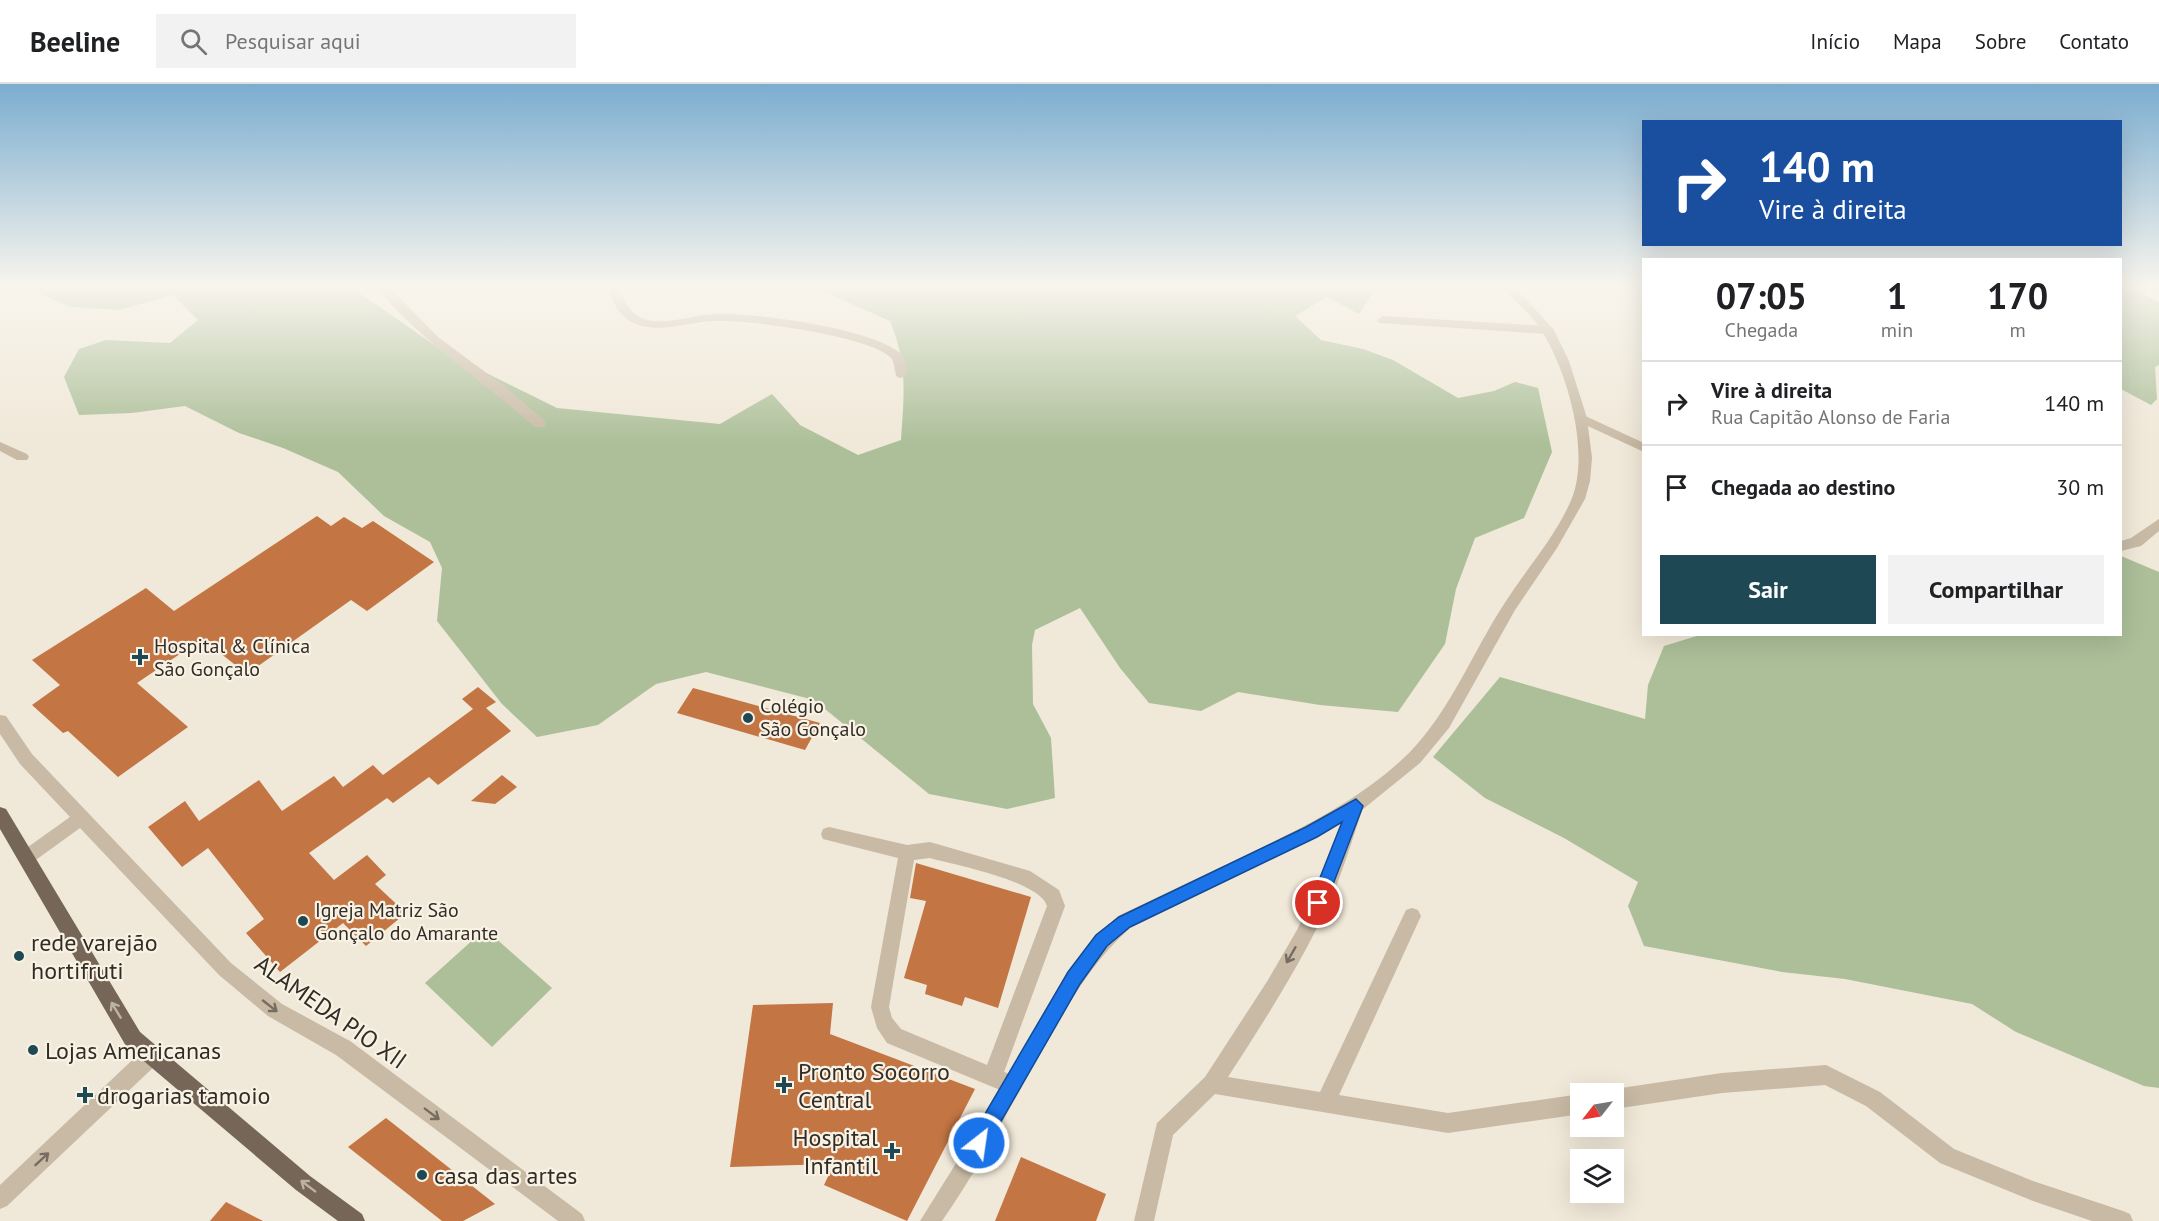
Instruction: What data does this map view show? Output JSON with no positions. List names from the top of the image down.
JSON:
{
  "streets": {
    "street": ["ALAMEDA PIO XII"]
  },
  "one_way": ["ALAMEDA PIO XII"],
  "places": {
    "health": [
      "Hospital & Clínica São Gonçalo",
      "Pronto Socorro Central",
      "drogarias tamoio",
      "Hospital Infantil"
    ],
    "other": [
      "Colégio São Gonçalo",
      "Igreja Matriz São Gonçalo do Amarante",
      "rede varejão hortifruti",
      "Lojas Americanas",
      "casa das artes"
    ]
  },
  "north": "bottom left",
  "page": {
    "header": "Beeline",
    "search": "Pesquisar aqui",
    "nav": [
      "Início",
      "Mapa",
      "Sobre",
      "Contato"
    ],
    "turn": ["140 m", "Vire à direita"],
    "eta": [
      "07:05",
      "Chegada",
      "1",
      "min",
      "170",
      "m"
    ],
    "list": [
      {
        "name": "Vire à direita",
        "note": "Rua Capitão Alonso de Faria",
        "value": "140 m"
      },
      {
        "name": "Chegada ao destino",
        "value": "30 m"
      }
    ],
    "buttons": ["Sair", "Compartilhar"]
  }
}
